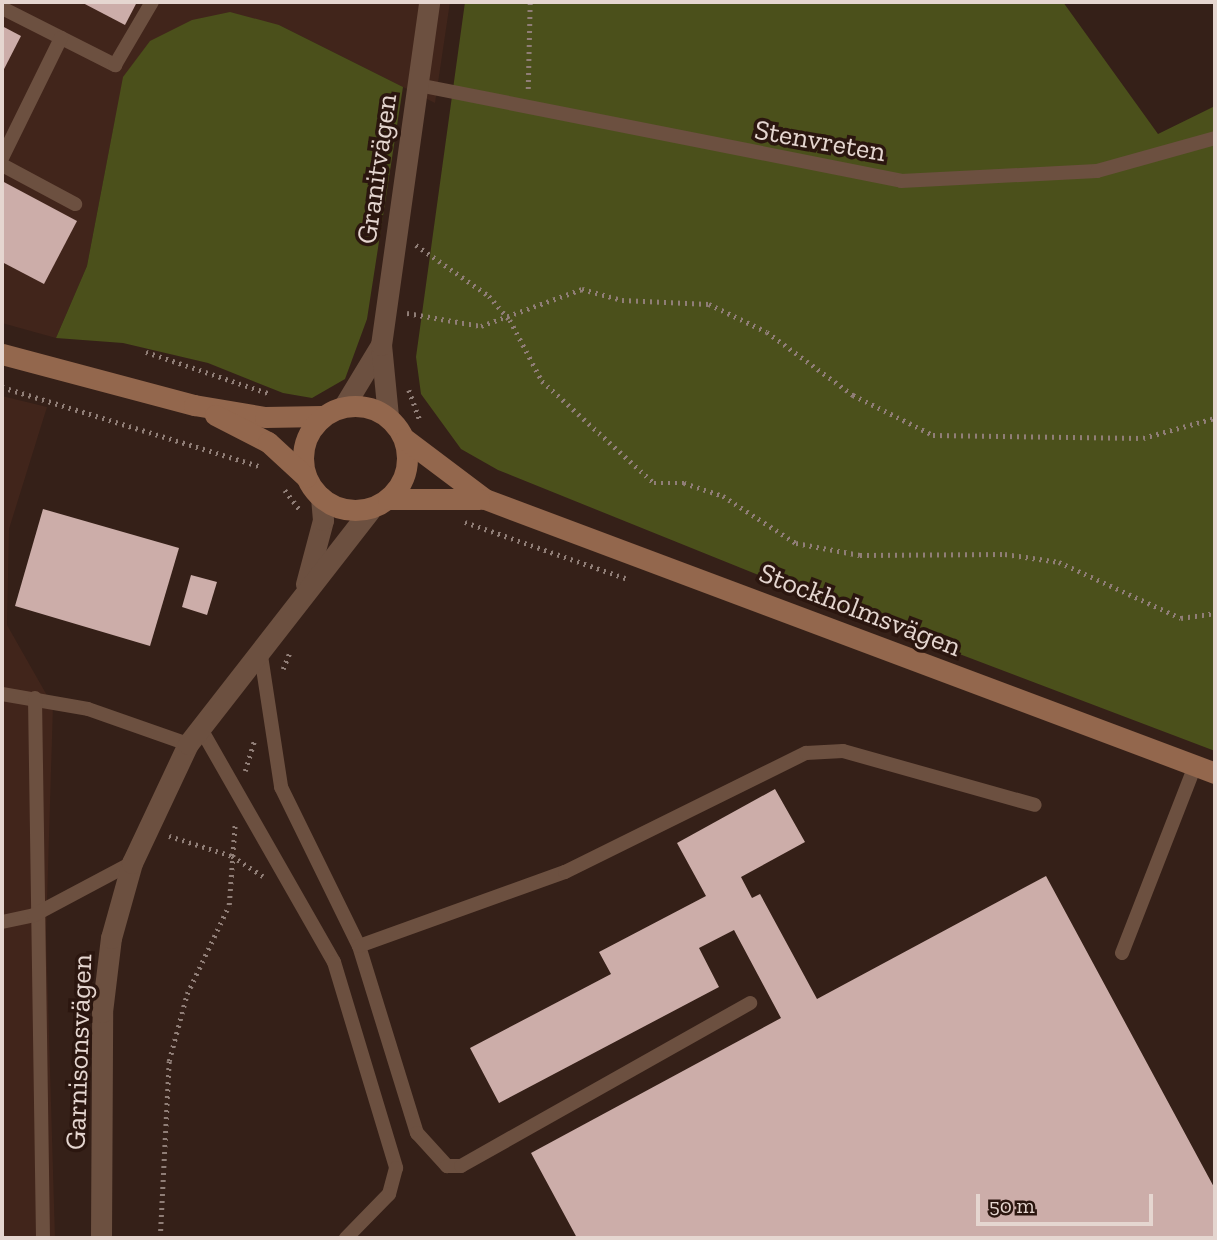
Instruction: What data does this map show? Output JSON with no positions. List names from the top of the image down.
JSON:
{
  "streets": {
    "main road": ["Stockholmsvägen"],
    "street": ["Granitvägen", "Garnisonsvägen"],
    "lane": ["Stenvreten"]
  },
  "crossings": [
    ["Stenvreten", "Granitvägen"],
    ["Granitvägen", "Stockholmsvägen"],
    ["Granitvägen", "Garnisonsvägen"],
    ["Stockholmsvägen", "Garnisonsvägen"]
  ],
  "scale_bar": "50 m"
}
